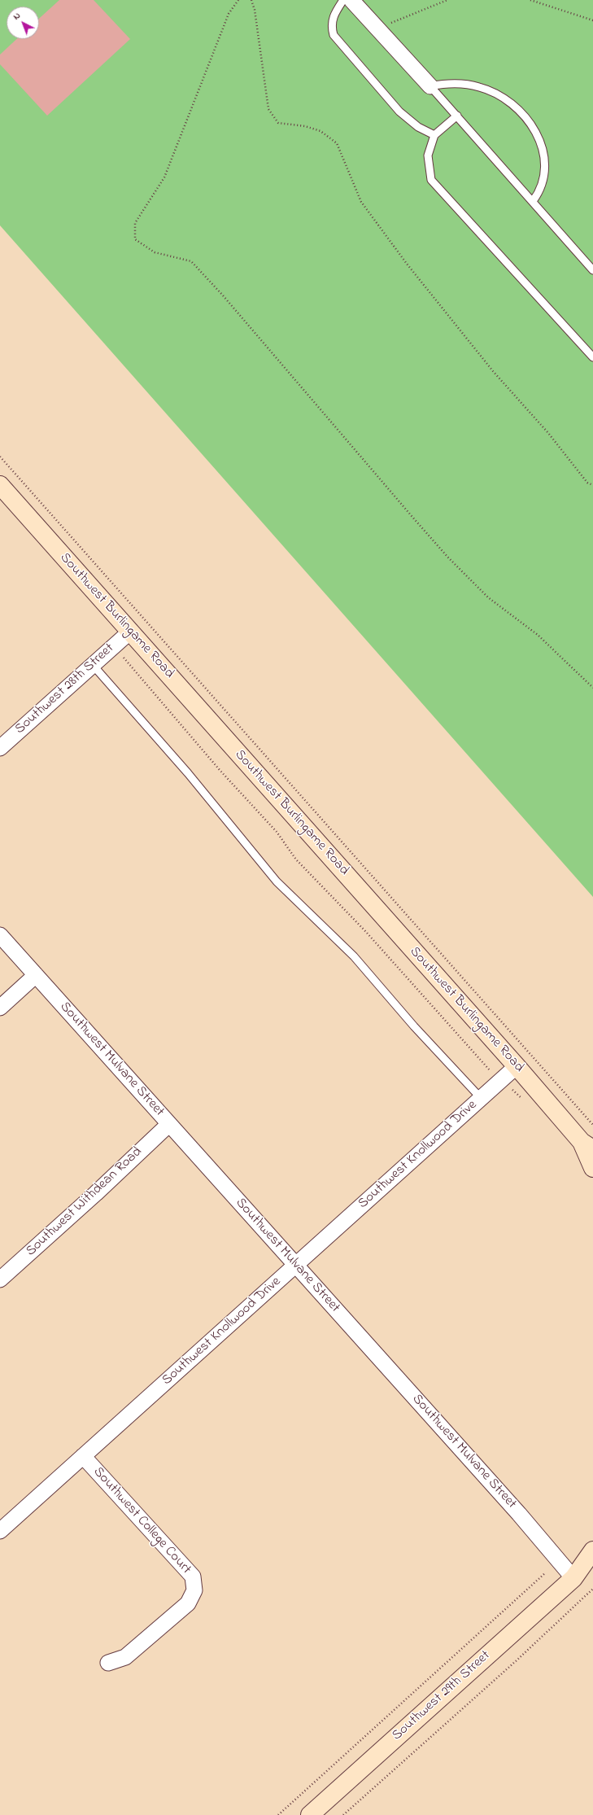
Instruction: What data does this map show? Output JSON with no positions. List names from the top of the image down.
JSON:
{
  "streets": {
    "main road": ["Southwest Burlingame Road", "Southwest 29th Street"],
    "street": [
      "Southwest 28th Street",
      "Southwest Mulvane Street",
      "Southwest Knollwood Drive",
      "Southwest Withdean Road",
      "Southwest College Court"
    ]
  },
  "crossings": [
    ["Southwest Burlingame Road", "Southwest 28th Street"],
    ["Southwest Burlingame Road", "Southwest Knollwood Drive"],
    ["Southwest Mulvane Street", "Southwest Knollwood Drive"],
    ["Southwest Mulvane Street", "Southwest Withdean Road"],
    ["Southwest Mulvane Street", "Southwest 29th Street"],
    ["Southwest Knollwood Drive", "Southwest College Court"]
  ],
  "north": "top left"
}
